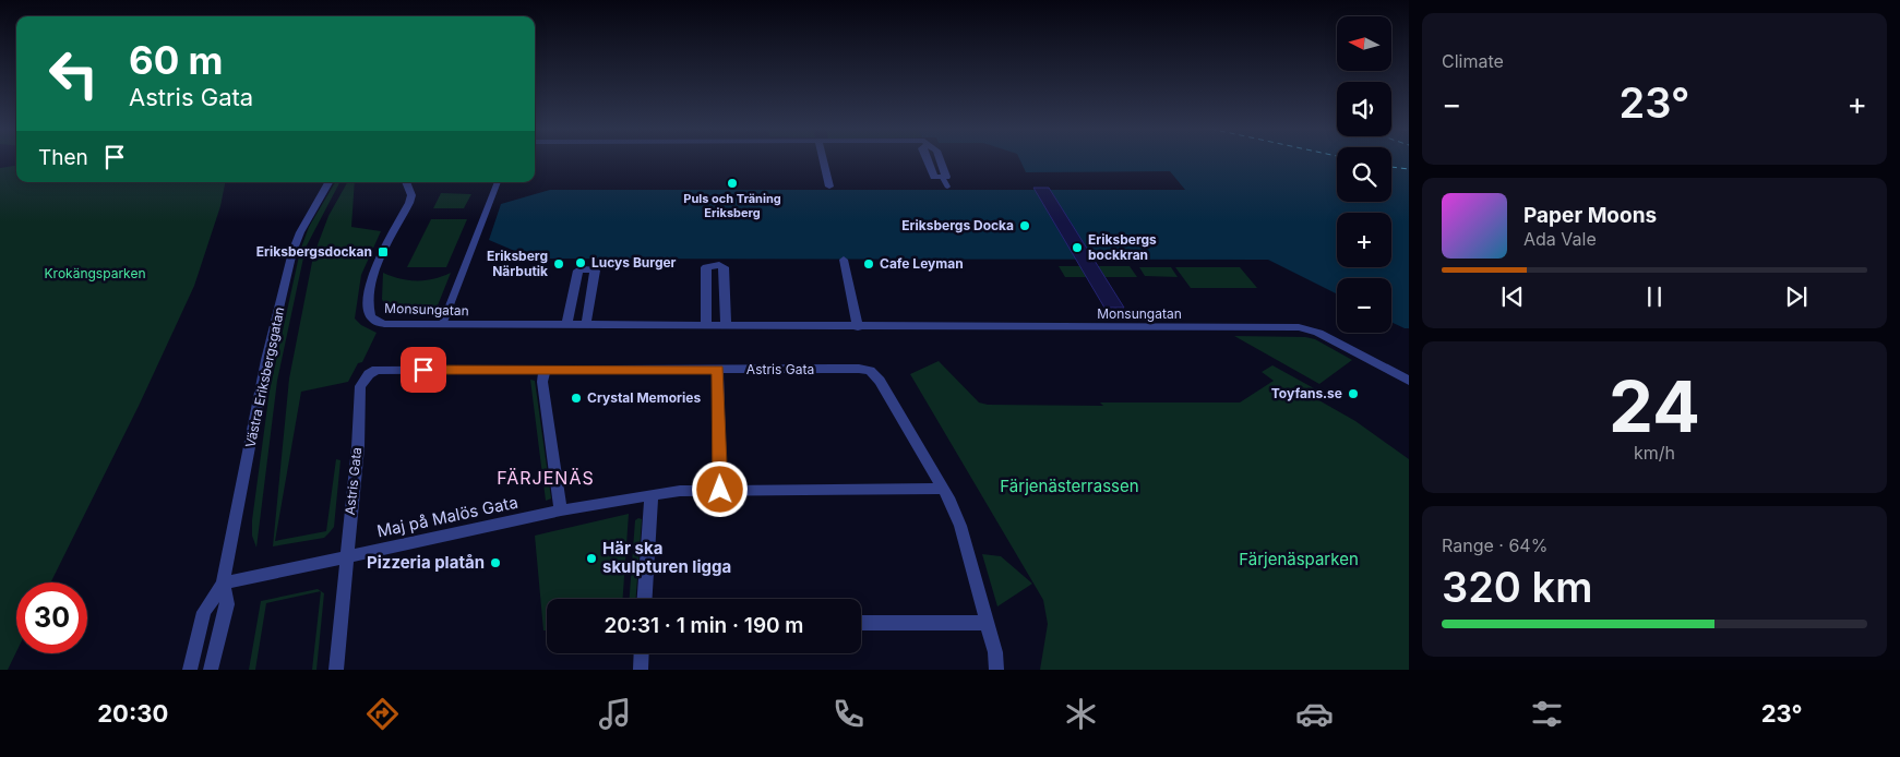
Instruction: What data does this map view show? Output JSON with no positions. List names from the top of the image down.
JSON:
{
  "streets": {
    "street": [
      "Monsungatan",
      "Astris Gata",
      "Västra Eriksbergsgatan",
      "Maj på Malös Gata"
    ]
  },
  "crossings": [
    ["Astris Gata", "Maj på Malös Gata"],
    ["Västra Eriksbergsgatan", "Maj på Malös Gata"]
  ],
  "districts": ["FÄRJENÄS"],
  "parks": ["Krokängsparken", "Färjenästerrassen", "Färjenäsparken"],
  "places": {
    "other": [
      "Puls och Träning Eriksberg",
      "Eriksbergs Docka",
      "Eriksbergs bockkran",
      "Lucys Burger",
      "Eriksberg Närbutik",
      "Cafe Leyman",
      "Toyfans.se",
      "Crystal Memories",
      "Här ska skulpturen ligga",
      "Pizzeria platån"
    ],
    "transit": ["Eriksbergsdockan"]
  },
  "north": "left",
  "page": {
    "tile": [
      "Climate",
      ["24", "km/h"],
      ["Range · 64%", "320 km"]
    ],
    "map_buttons": ["+", "−"],
    "turn": ["60 m", "Astris Gata"],
    "heat": ["−", "23°", "+"],
    "then": "Then",
    "song": ["Paper Moons", "Ada Vale"],
    "limit": "30",
    "trip": "20:31 · 1 min · 190 m",
    "tabs": ["20:30", "23°"]
  }
}
